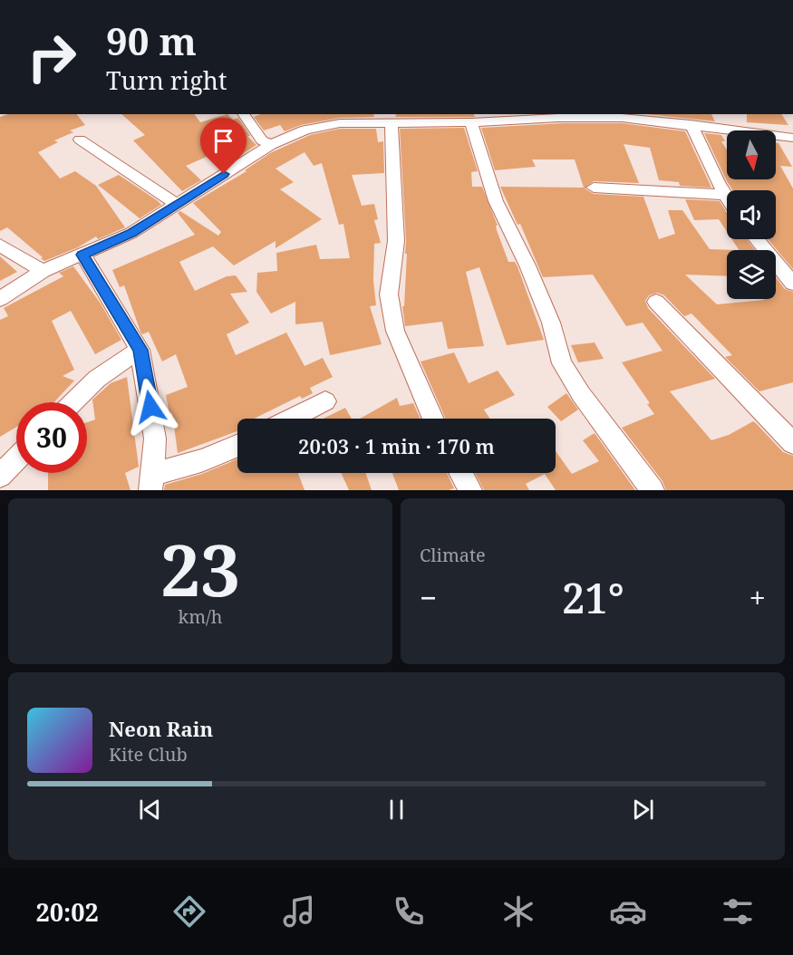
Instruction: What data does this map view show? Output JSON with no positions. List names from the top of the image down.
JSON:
{
  "north": "bottom",
  "page": {
    "turn": ["90 m", "Turn right"],
    "limit": "30",
    "trip": "20:03 · 1 min · 170 m",
    "tile": [
      ["23", "km/h"],
      "Climate"
    ],
    "heat": ["−", "21°", "+"],
    "song": ["Neon Rain", "Kite Club"],
    "tabs": "20:02"
  }
}
